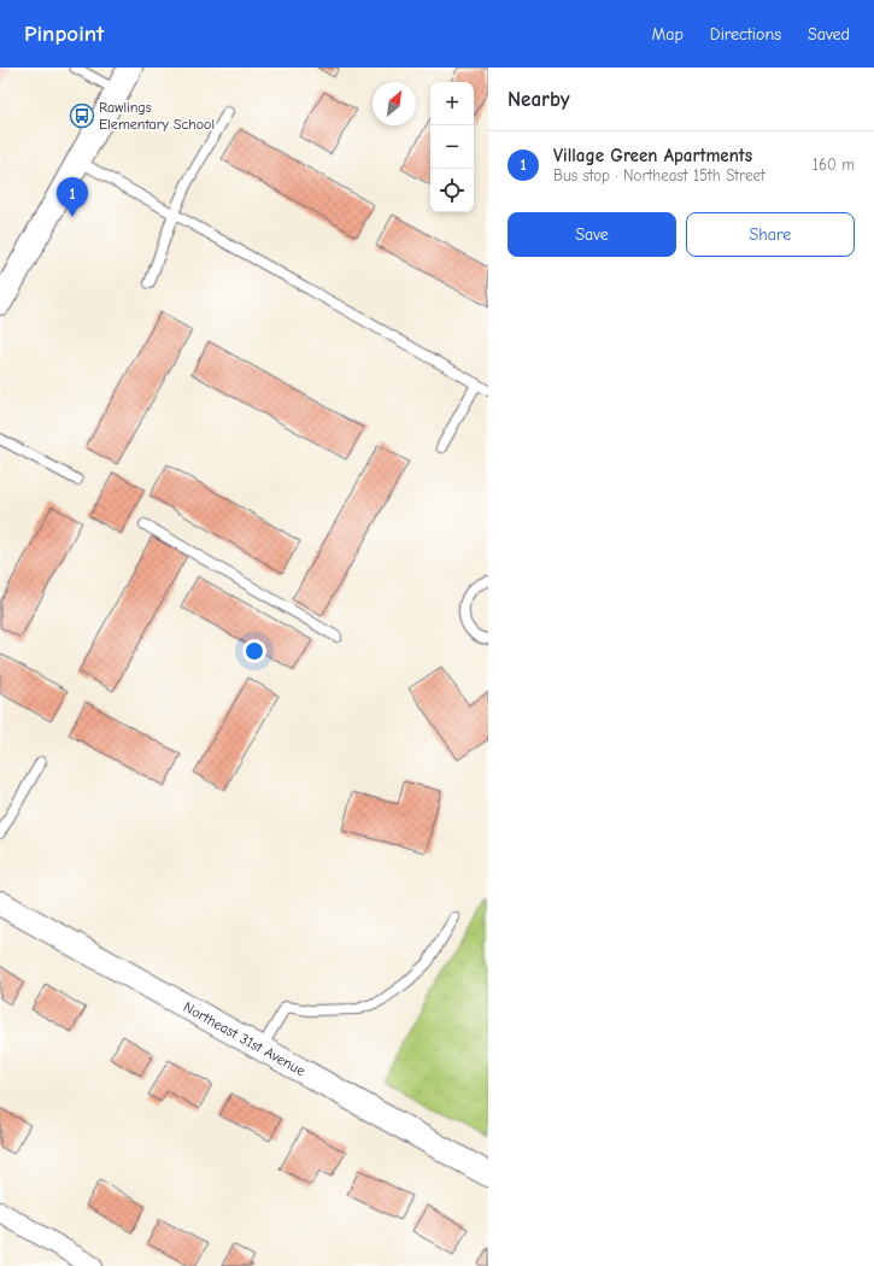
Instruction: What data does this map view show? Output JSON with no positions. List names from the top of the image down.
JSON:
{
  "streets": {
    "street": ["Northeast 31st Avenue"]
  },
  "places": {
    "bus stop": ["Rawlings Elementary School"]
  },
  "north": "top right",
  "page": {
    "header": "Pinpoint",
    "nav": ["Map", "Directions", "Saved"],
    "heading": "Nearby",
    "map_buttons": ["+", "−"],
    "list": [
      {
        "mark": "1",
        "name": "Village Green Apartments",
        "note": "Bus stop · Northeast 15th Street",
        "value": "160 m"
      }
    ],
    "pins": "1",
    "buttons": ["Save", "Share"]
  }
}
